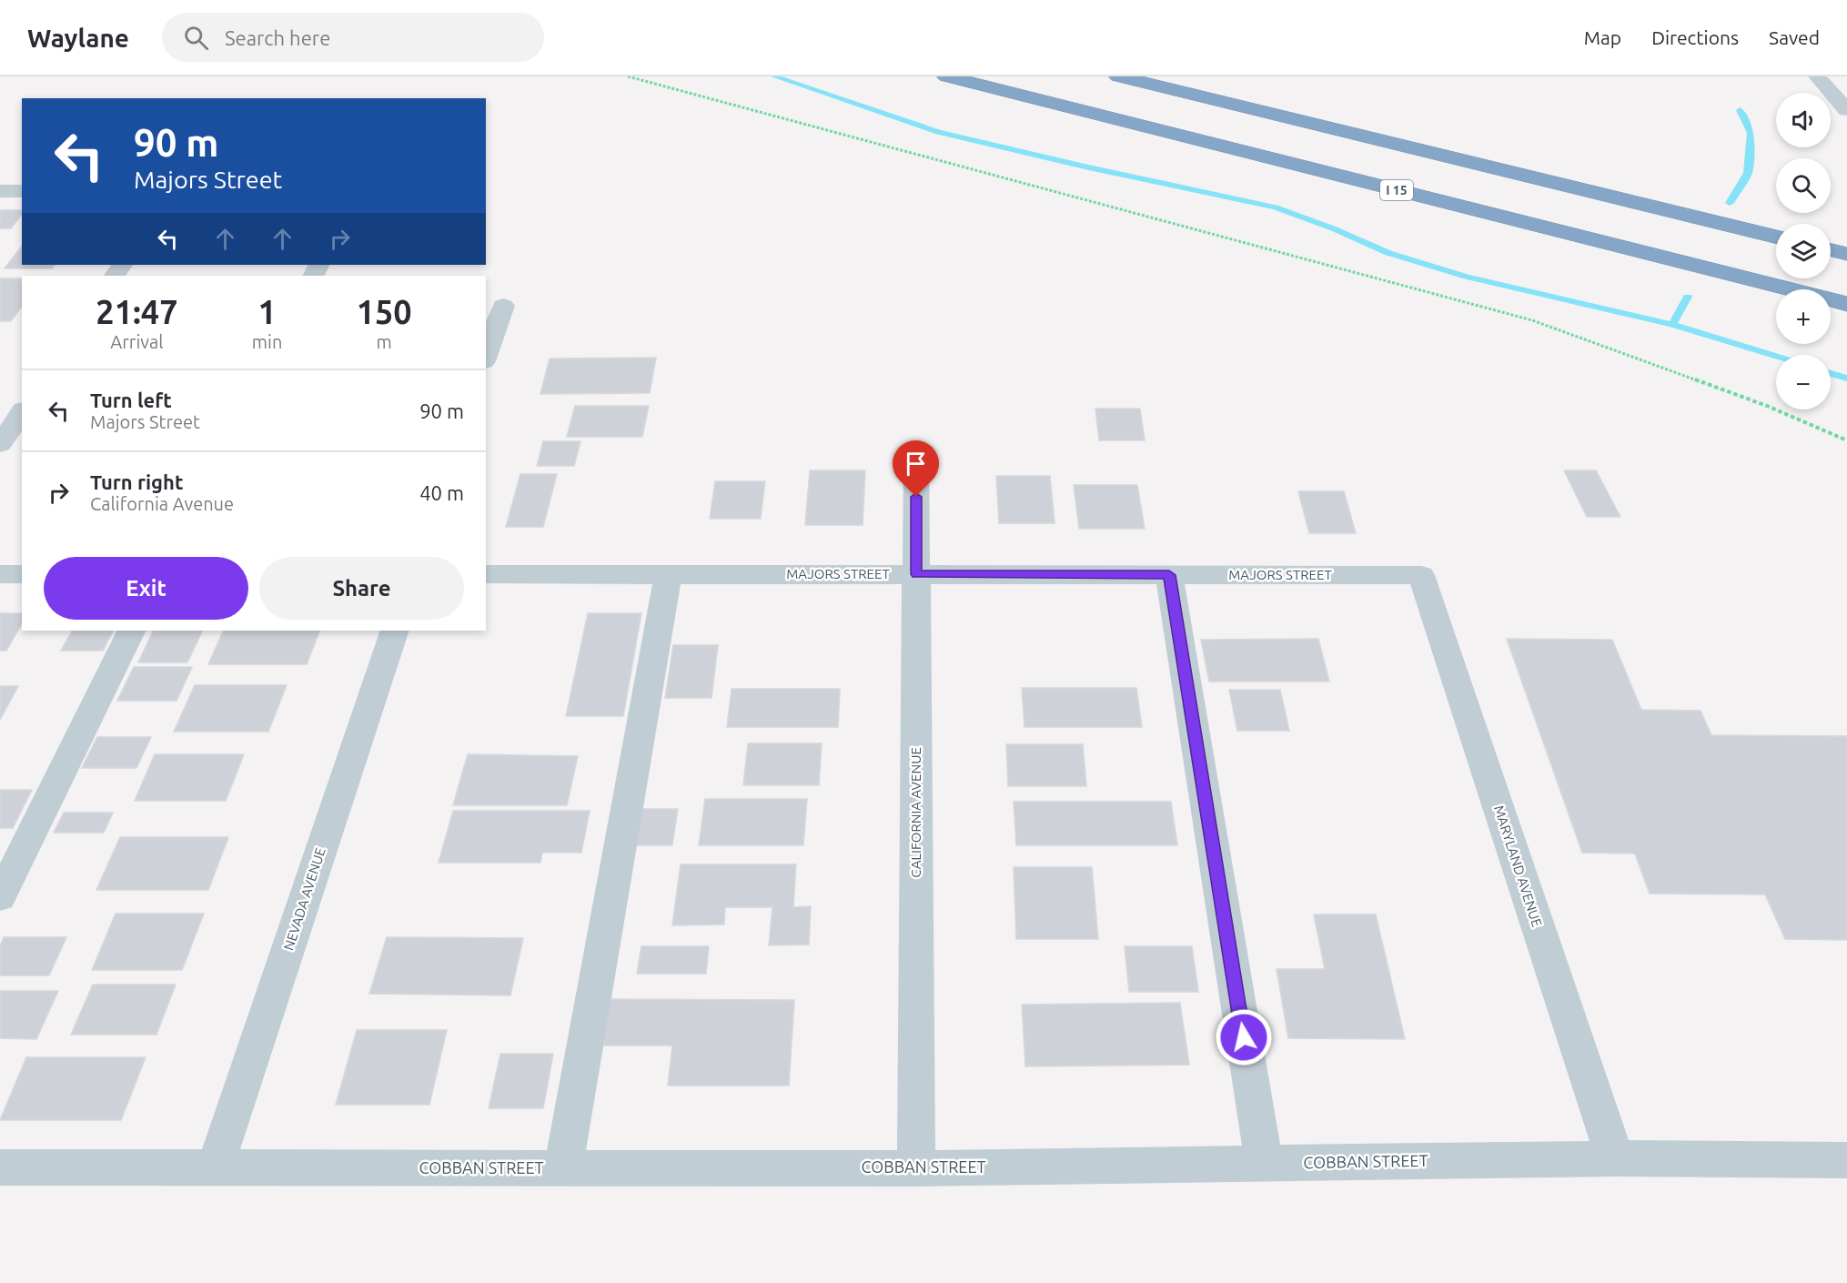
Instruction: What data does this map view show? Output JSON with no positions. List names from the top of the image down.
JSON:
{
  "streets": {
    "highway": ["I 15"],
    "street": [
      "MAJORS STREET",
      "CALIFORNIA AVENUE",
      "MARYLAND AVENUE",
      "NEVADA AVENUE",
      "COBBAN STREET"
    ]
  },
  "crossings": [
    ["MAJORS STREET", "CALIFORNIA AVENUE"],
    ["MAJORS STREET", "MARYLAND AVENUE"],
    ["CALIFORNIA AVENUE", "COBBAN STREET"],
    ["MARYLAND AVENUE", "COBBAN STREET"],
    ["NEVADA AVENUE", "COBBAN STREET"]
  ],
  "page": {
    "header": "Waylane",
    "search": "Search here",
    "nav": ["Map", "Directions", "Saved"],
    "map_buttons": ["+", "−"],
    "turn": ["90 m", "Majors Street"],
    "eta": [
      "21:47",
      "Arrival",
      "1",
      "min",
      "150",
      "m"
    ],
    "list": [
      {
        "name": "Turn left",
        "note": "Majors Street",
        "value": "90 m"
      },
      {
        "name": "Turn right",
        "note": "California Avenue",
        "value": "40 m"
      }
    ],
    "buttons": ["Exit", "Share"]
  }
}
